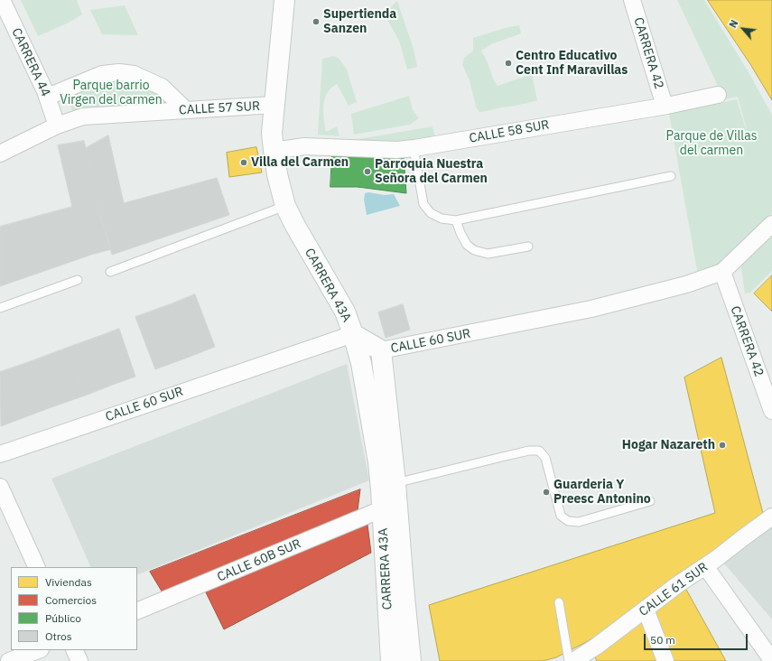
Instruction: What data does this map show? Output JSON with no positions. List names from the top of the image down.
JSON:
{
  "streets": {
    "main road": ["CARRERA 43A", "CALLE 60 SUR"],
    "street": [
      "CARRERA 42",
      "CARRERA 44",
      "CALLE 57 SUR",
      "CALLE 58 SUR",
      "CALLE 60B SUR",
      "CALLE 61 SUR"
    ]
  },
  "crossings": [
    ["CARRERA 42", "CALLE 58 SUR"],
    ["CARRERA 42", "CALLE 60 SUR"],
    ["CARRERA 44", "CALLE 57 SUR"],
    ["CALLE 57 SUR", "CARRERA 43A"],
    ["CALLE 58 SUR", "CARRERA 43A"],
    ["CARRERA 43A", "CALLE 60 SUR"],
    ["CARRERA 43A", "CALLE 60B SUR"]
  ],
  "parks": ["Parque barrio Virgen del carmen", "Parque de Villas del carmen"],
  "places": [
    "Supertienda Sanzen",
    "Centro Educativo Cent Inf Maravillas",
    "Villa del Carmen",
    "Parroquia Nuestra Señora del Carmen",
    "Hogar Nazareth",
    "Guarderia Y Preesc Antonino"
  ],
  "legend": [
    "Viviendas",
    "Comercios",
    "Público",
    "Otros"
  ],
  "scale_bar": "50 m",
  "north": "top left"
}
